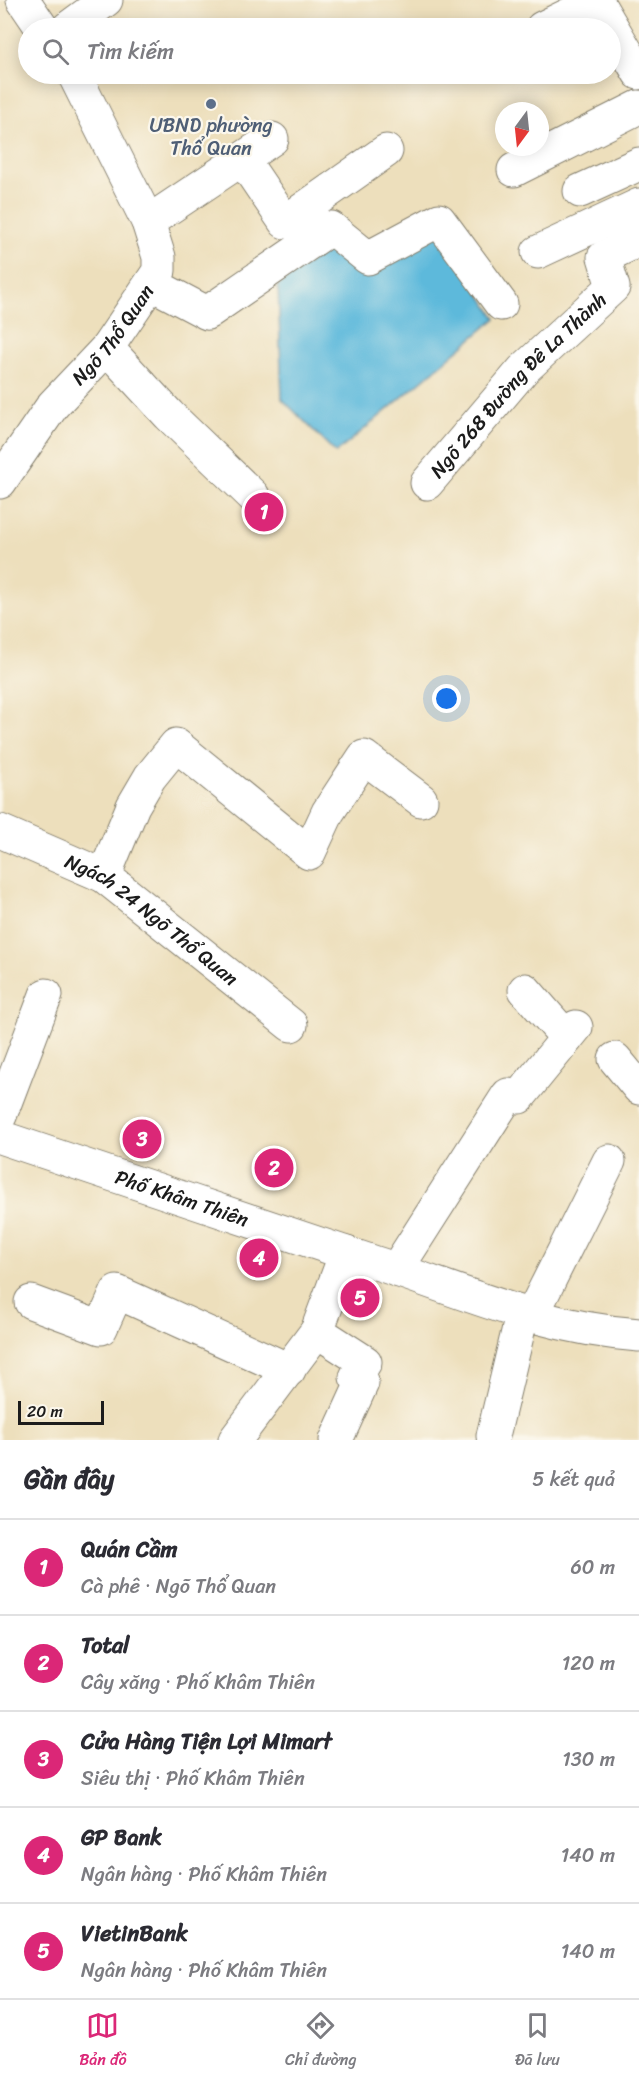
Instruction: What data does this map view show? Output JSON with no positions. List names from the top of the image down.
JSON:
{
  "streets": {
    "main road": [
      "Ngõ Thổ Quan",
      "Ngõ 268 Đường Đê La Thành",
      "Ngách 24 Ngõ Thổ Quan",
      "Phố Khâm Thiên"
    ]
  },
  "places": ["UBND phường Thổ Quan"],
  "scale_bar": "20 m",
  "north": "bottom",
  "page": {
    "search": "Tìm kiếm",
    "pins": [
      "1",
      "3",
      "2",
      "4",
      "5"
    ],
    "scale": "20 m",
    "heading": ["Gần đây", "5 kết quả"],
    "list": [
      {
        "mark": "1",
        "name": "Quán Cầm",
        "note": "Cà phê · Ngõ Thổ Quan",
        "value": "60 m"
      },
      {
        "mark": "2",
        "name": "Total",
        "note": "Cây xăng · Phố Khâm Thiên",
        "value": "120 m"
      },
      {
        "mark": "3",
        "name": "Cửa Hàng Tiện Lợi Mimart",
        "note": "Siêu thị · Phố Khâm Thiên",
        "value": "130 m"
      },
      {
        "mark": "4",
        "name": "GP Bank",
        "note": "Ngân hàng · Phố Khâm Thiên",
        "value": "140 m"
      },
      {
        "mark": "5",
        "name": "VietinBank",
        "note": "Ngân hàng · Phố Khâm Thiên",
        "value": "140 m"
      }
    ],
    "nav": ["Bản đồ", "Chỉ đường", "Đã lưu"]
  }
}
